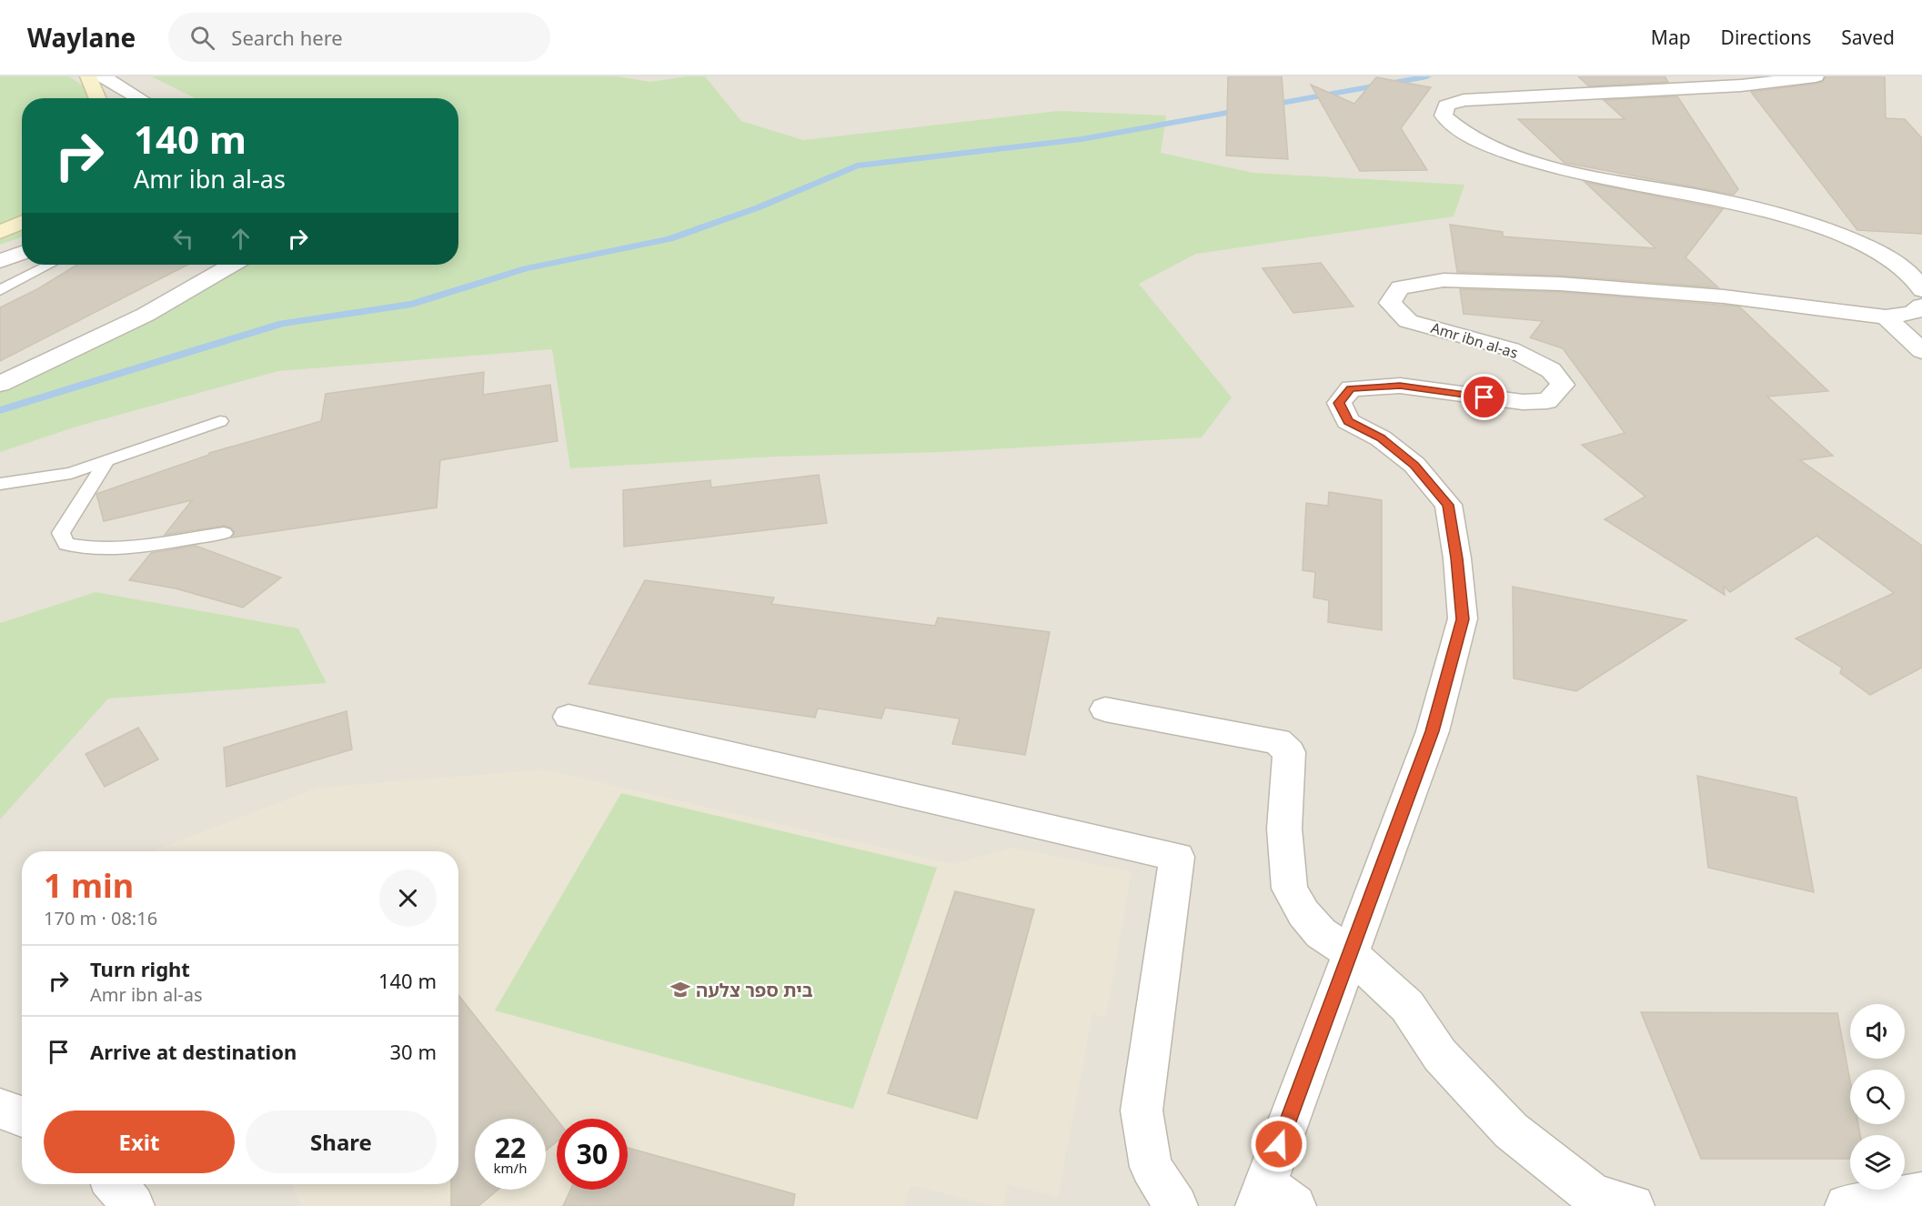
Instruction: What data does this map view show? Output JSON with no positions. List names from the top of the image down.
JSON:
{
  "streets": {
    "street": ["Amr ibn al-as"]
  },
  "places": {
    "school or university": ["בית ספר צלעה"]
  },
  "page": {
    "header": "Waylane",
    "search": "Search here",
    "nav": ["Map", "Directions", "Saved"],
    "turn": ["140 m", "Amr ibn al-as"],
    "heading": ["1 min", "170 m · 08:16"],
    "list": [
      {
        "name": "Turn right",
        "note": "Amr ibn al-as",
        "value": "140 m"
      },
      {
        "name": "Arrive at destination",
        "value": "30 m"
      }
    ],
    "buttons": ["Exit", "Share"],
    "speed": "22 km/h",
    "limit": "30"
  }
}
